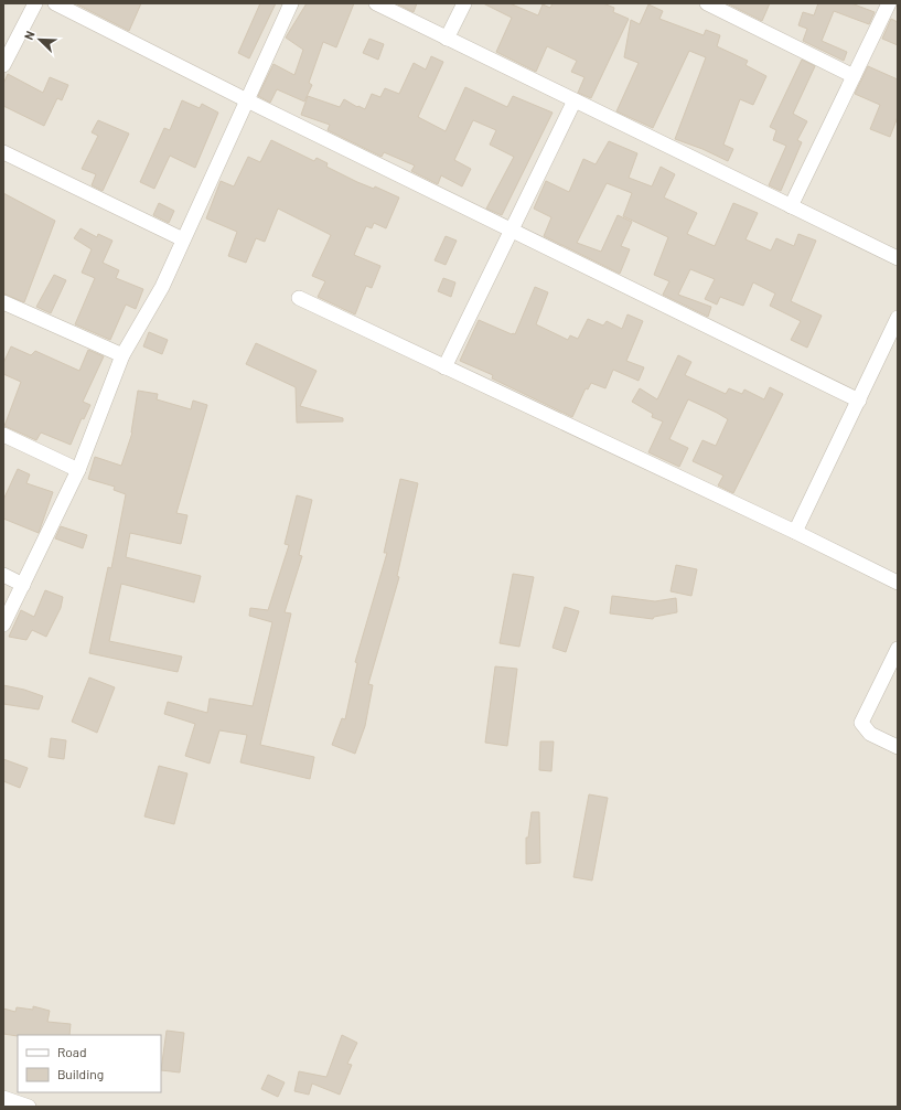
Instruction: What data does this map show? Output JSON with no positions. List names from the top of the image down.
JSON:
{
  "legend": ["Road", "Building"],
  "north": "top left"
}
